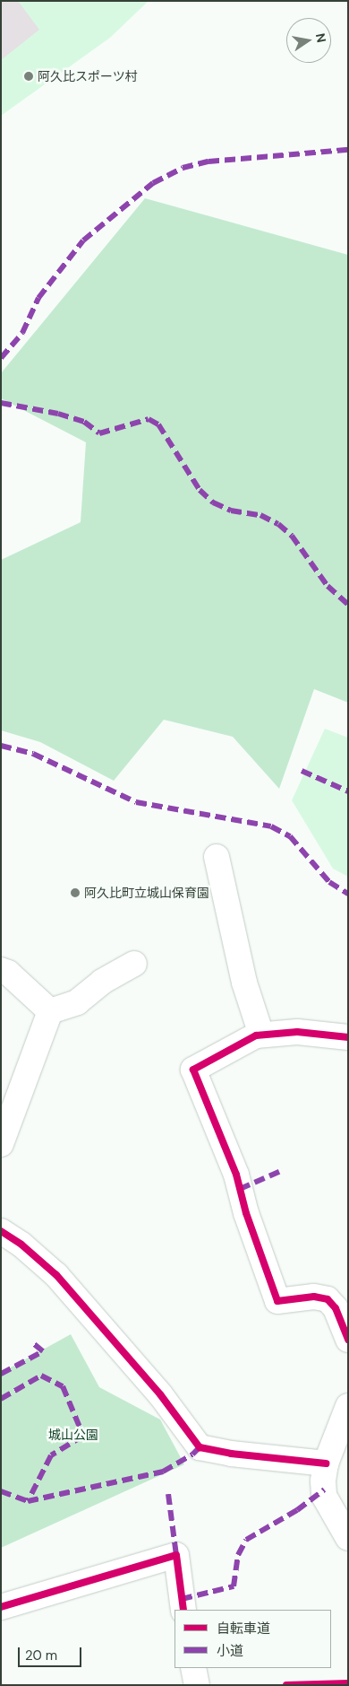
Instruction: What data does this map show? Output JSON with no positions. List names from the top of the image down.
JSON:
{
  "parks": ["城山公園"],
  "places": ["阿久比スポーツ村", "阿久比町立城山保育園"],
  "legend": ["自転車道", "小道"],
  "scale_bar": "20 m",
  "north": "right"
}
